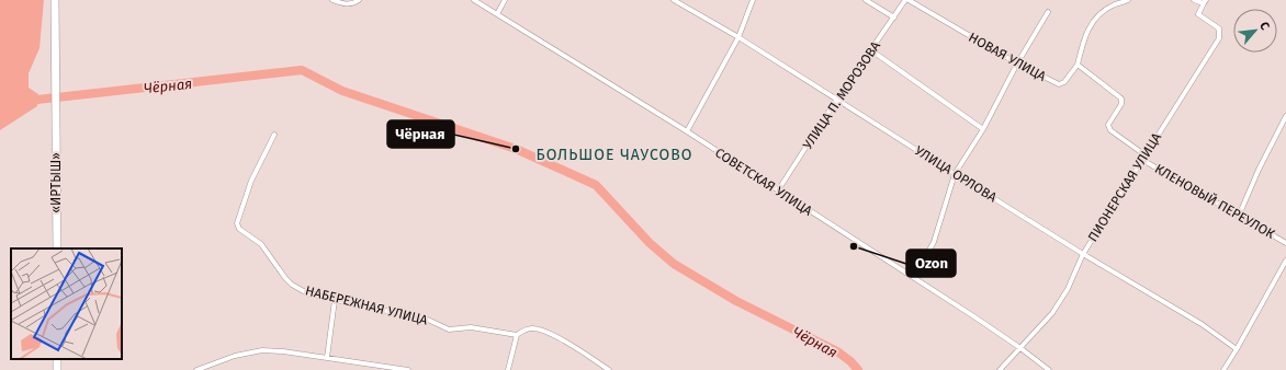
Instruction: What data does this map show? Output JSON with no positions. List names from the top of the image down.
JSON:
{
  "streets": {
    "highway": ["«ИРТЫШ»"],
    "street": [
      "НОВАЯ УЛИЦА",
      "УЛИЦА П. МОРОЗОВА",
      "УЛИЦА ОРЛОВА",
      "СОВЕТСКАЯ УЛИЦА",
      "ПИОНЕРСКАЯ УЛИЦА",
      "КЛЕНОВЫЙ ПЕРЕУЛОК",
      "НАБЕРЕЖНАЯ УЛИЦА"
    ]
  },
  "crossings": [
    ["УЛИЦА П. МОРОЗОВА", "УЛИЦА ОРЛОВА"],
    ["УЛИЦА П. МОРОЗОВА", "СОВЕТСКАЯ УЛИЦА"],
    ["УЛИЦА ОРЛОВА", "ПИОНЕРСКАЯ УЛИЦА"],
    ["СОВЕТСКАЯ УЛИЦА", "ПИОНЕРСКАЯ УЛИЦА"],
    ["ПИОНЕРСКАЯ УЛИЦА", "КЛЕНОВЫЙ ПЕРЕУЛОК"]
  ],
  "districts": ["БОЛЬШОЕ ЧАУСОВО"],
  "water": ["Чёрная"],
  "places": ["Чёрная", "Ozon"],
  "north": "top right"
}
